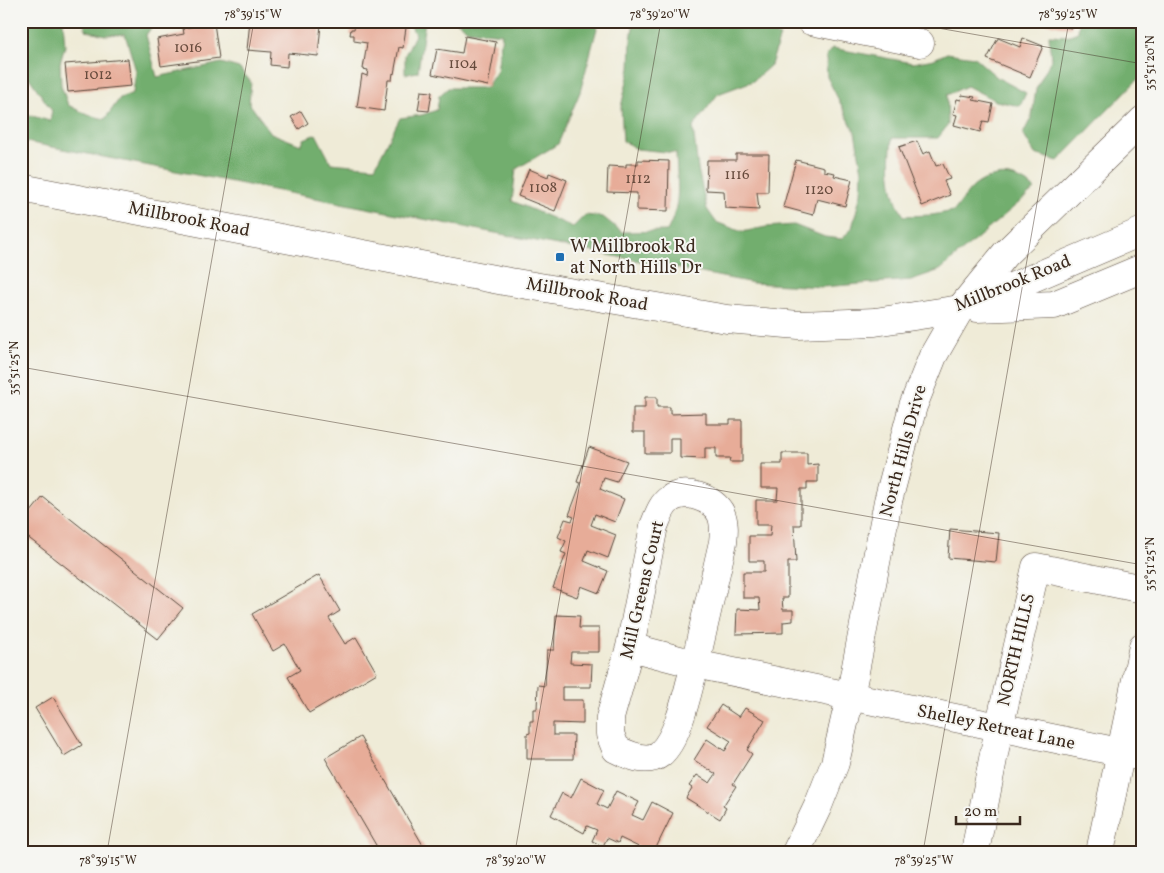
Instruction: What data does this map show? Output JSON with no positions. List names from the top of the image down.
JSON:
{
  "streets": {
    "main road": [
      "Millbrook Road",
      "North Hills Drive",
      "Mill Greens Court",
      "NORTH HILLS",
      "Shelley Retreat Lane"
    ]
  },
  "crossings": [
    ["Millbrook Road", "North Hills Drive"],
    ["North Hills Drive", "Shelley Retreat Lane"],
    ["NORTH HILLS", "Shelley Retreat Lane"]
  ],
  "places": {
    "transit": ["W Millbrook Rd at North Hills Dr"]
  },
  "house_numbers": [
    "1016",
    "1104",
    "1012",
    "1116",
    "1112",
    "1108",
    "1120"
  ],
  "scale_bar": "20 m",
  "coordinates": [
    "78°39'15\"W",
    "78°39'20\"W",
    "78°39'25\"W",
    "35°51'20\"N",
    "35°51'25\"N"
  ]
}
